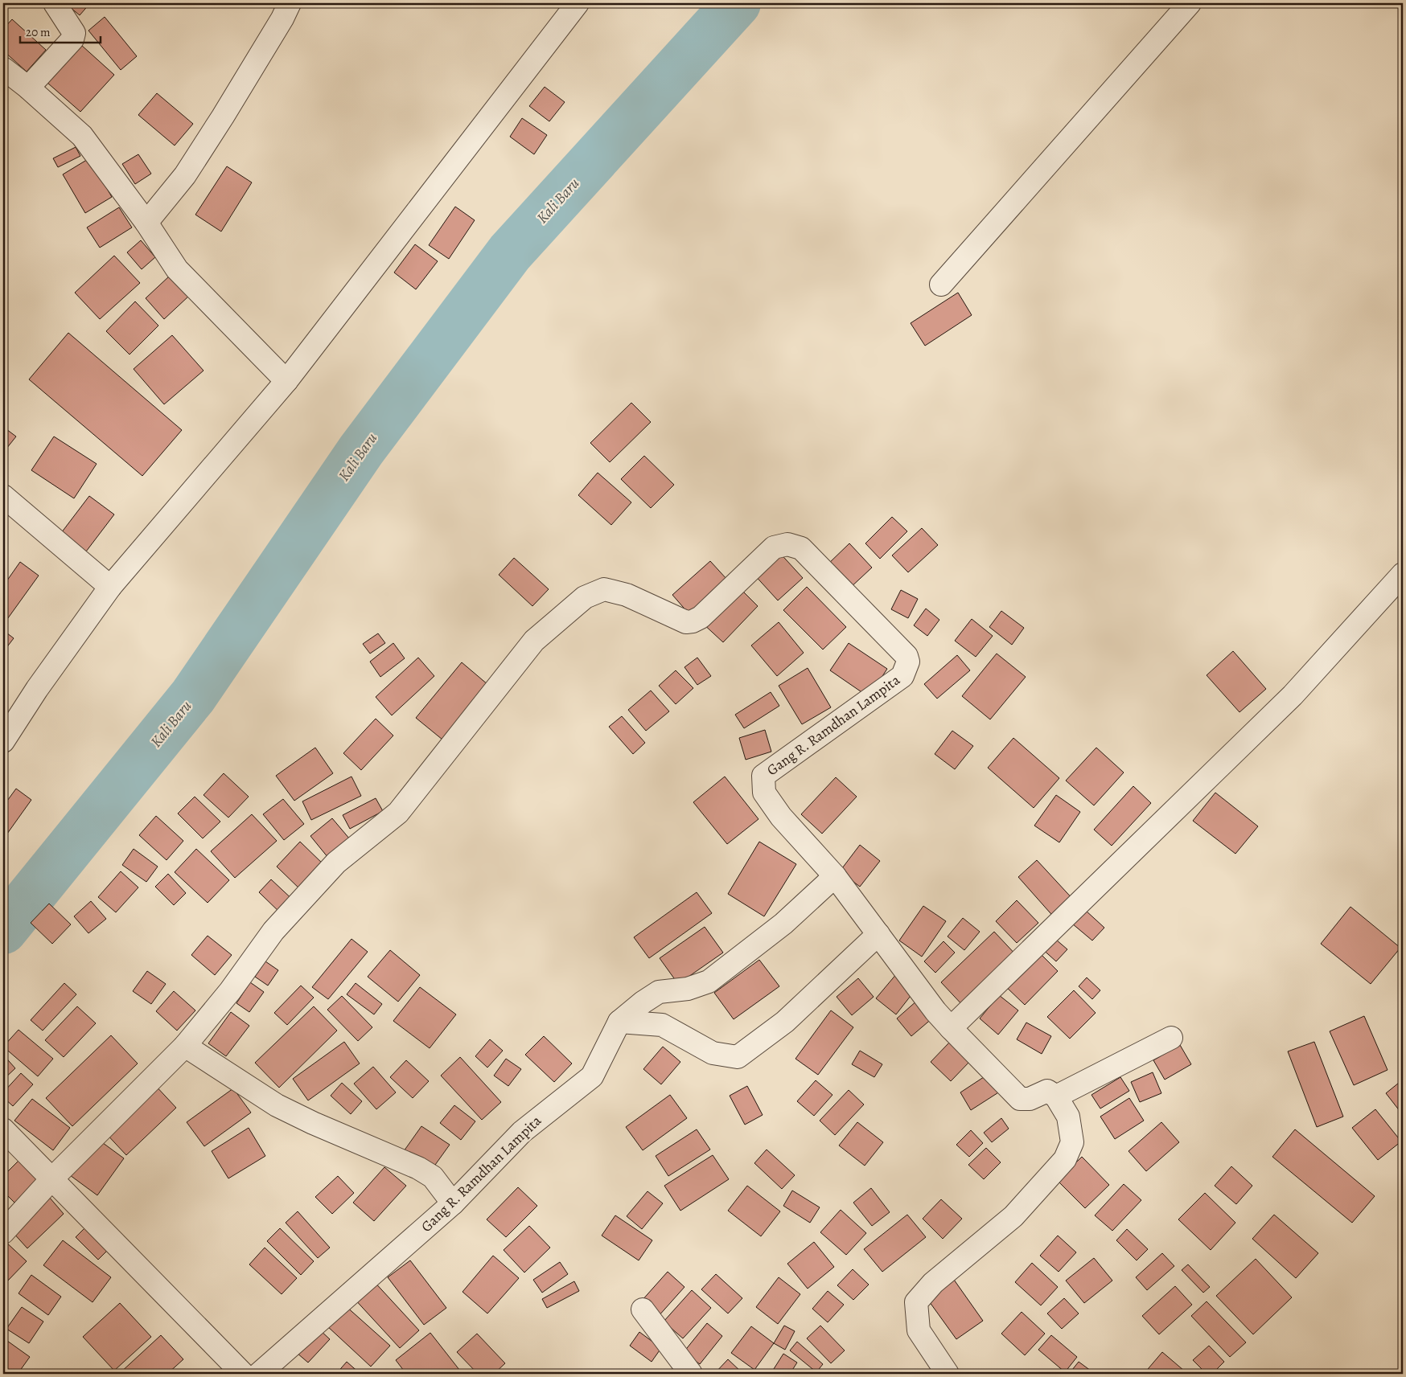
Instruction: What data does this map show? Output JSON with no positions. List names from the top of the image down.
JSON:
{
  "streets": {
    "street": ["Gang R. Ramdhan Lampita"]
  },
  "water": ["Kali Baru"],
  "scale_bar": "20 m"
}
